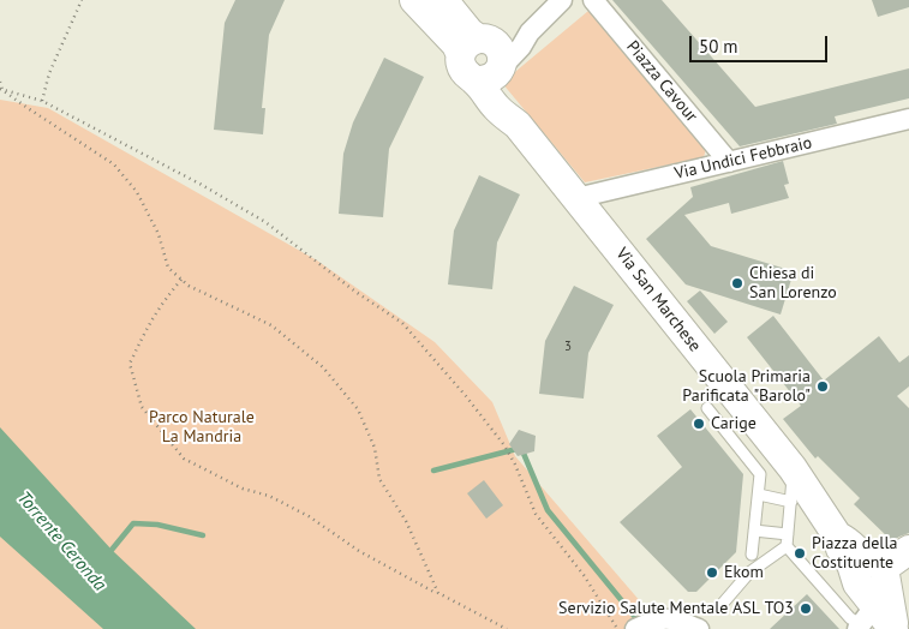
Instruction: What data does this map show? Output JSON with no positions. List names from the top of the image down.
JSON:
{
  "streets": {
    "street": ["Piazza Cavour", "Via Undici Febbraio", "Via San Marchese"]
  },
  "crossings": [
    ["Piazza Cavour", "Via Undici Febbraio"],
    ["Via Undici Febbraio", "Via San Marchese"]
  ],
  "water": ["Torrente Ceronda"],
  "parks": ["Parco Naturale La Mandria"],
  "places": [
    "Chiesa di San Lorenzo",
    "Scuola Primaria Parificata \"Barolo\"",
    "Carige",
    "Piazza della Costituente",
    "Ekom",
    "Servizio Salute Mentale ASL TO3"
  ],
  "house_numbers": ["3"],
  "scale_bar": "50 m"
}
